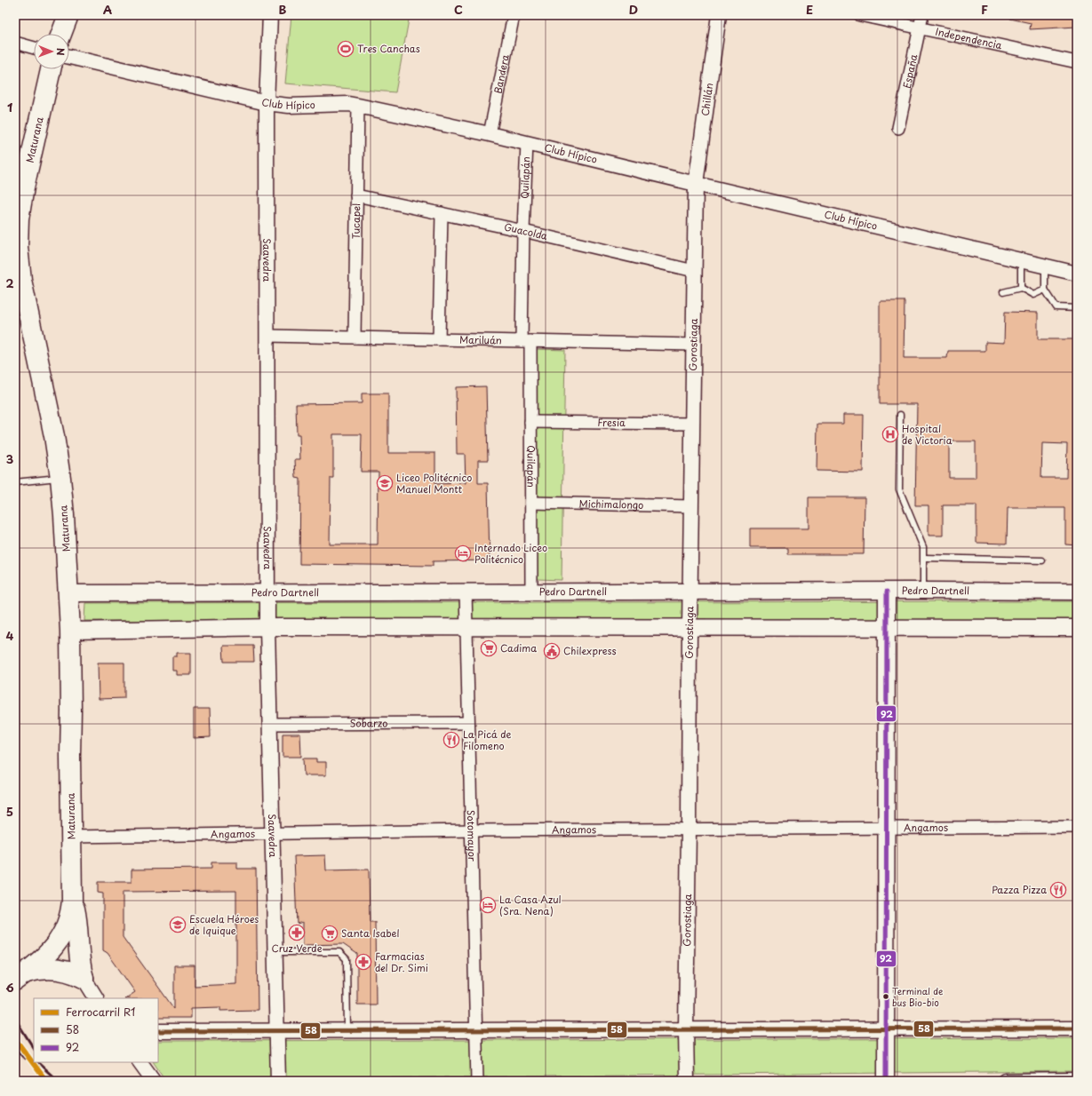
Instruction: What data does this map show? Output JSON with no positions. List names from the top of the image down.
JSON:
{
  "streets": {
    "highway": ["Maturana"],
    "main road": ["Pedro Dartnell"],
    "street": [
      "Independencia",
      "España",
      "Bandera",
      "Chillán",
      "Club Hípico",
      "Quilapán",
      "Tucapel",
      "Guacolda",
      "Saavedra",
      "Mariluán",
      "Gorostiaga",
      "Fresia",
      "Michimalongo",
      "Sobarzo",
      "Angamos",
      "Sotomayor"
    ]
  },
  "crossings": [
    ["Independencia", "España"],
    ["Bandera", "Club Hípico"],
    ["Chillán", "Club Hípico"],
    ["Chillán", "Gorostiaga"],
    ["Club Hípico", "Quilapán"],
    ["Club Hípico", "Tucapel"],
    ["Club Hípico", "Saavedra"],
    ["Club Hípico", "Gorostiaga"],
    ["Maturana", "Pedro Dartnell"],
    ["Maturana", "Angamos"],
    ["Quilapán", "Guacolda"],
    ["Quilapán", "Mariluán"],
    ["Quilapán", "Fresia"],
    ["Quilapán", "Michimalongo"],
    ["Quilapán", "Pedro Dartnell"],
    ["Tucapel", "Guacolda"],
    ["Tucapel", "Mariluán"],
    ["Guacolda", "Gorostiaga"],
    ["Saavedra", "Mariluán"],
    ["Saavedra", "Pedro Dartnell"],
    ["Saavedra", "Sobarzo"],
    ["Saavedra", "Angamos"],
    ["Mariluán", "Gorostiaga"],
    ["Gorostiaga", "Fresia"],
    ["Gorostiaga", "Michimalongo"],
    ["Gorostiaga", "Pedro Dartnell"],
    ["Gorostiaga", "Angamos"],
    ["Pedro Dartnell", "Sotomayor"],
    ["Sobarzo", "Sotomayor"],
    ["Angamos", "Sotomayor"]
  ],
  "places": {
    "sports": ["Tres Canchas"],
    "hospital": ["Hospital de Victoria"],
    "school or university": ["Liceo Politécnico Manuel Montt", "Escuela Héroes de Iquique"],
    "hotel": ["Internado Liceo Politécnico", "La Casa Azul (Sra. Nena)"],
    "supermarket": ["Cadima", "Santa Isabel"],
    "public building": ["Chilexpress"],
    "restaurant": ["La Picá de Filomeno", "Pazza Pizza"],
    "pharmacy": ["Cruz Verde", "Farmacias del Dr. Simi"],
    "other": ["Terminal de bus Bio-bio"]
  },
  "lines": ["transit line 92", "transit line 58", "rail line R1"],
  "legend": ["Ferrocarril R1", "58", "92"],
  "north": "right",
  "grid": {
    "columns": [
      "A",
      "B",
      "C",
      "D",
      "E",
      "F"
    ],
    "rows": [
      "1",
      "2",
      "3",
      "4",
      "5",
      "6"
    ]
  }
}
